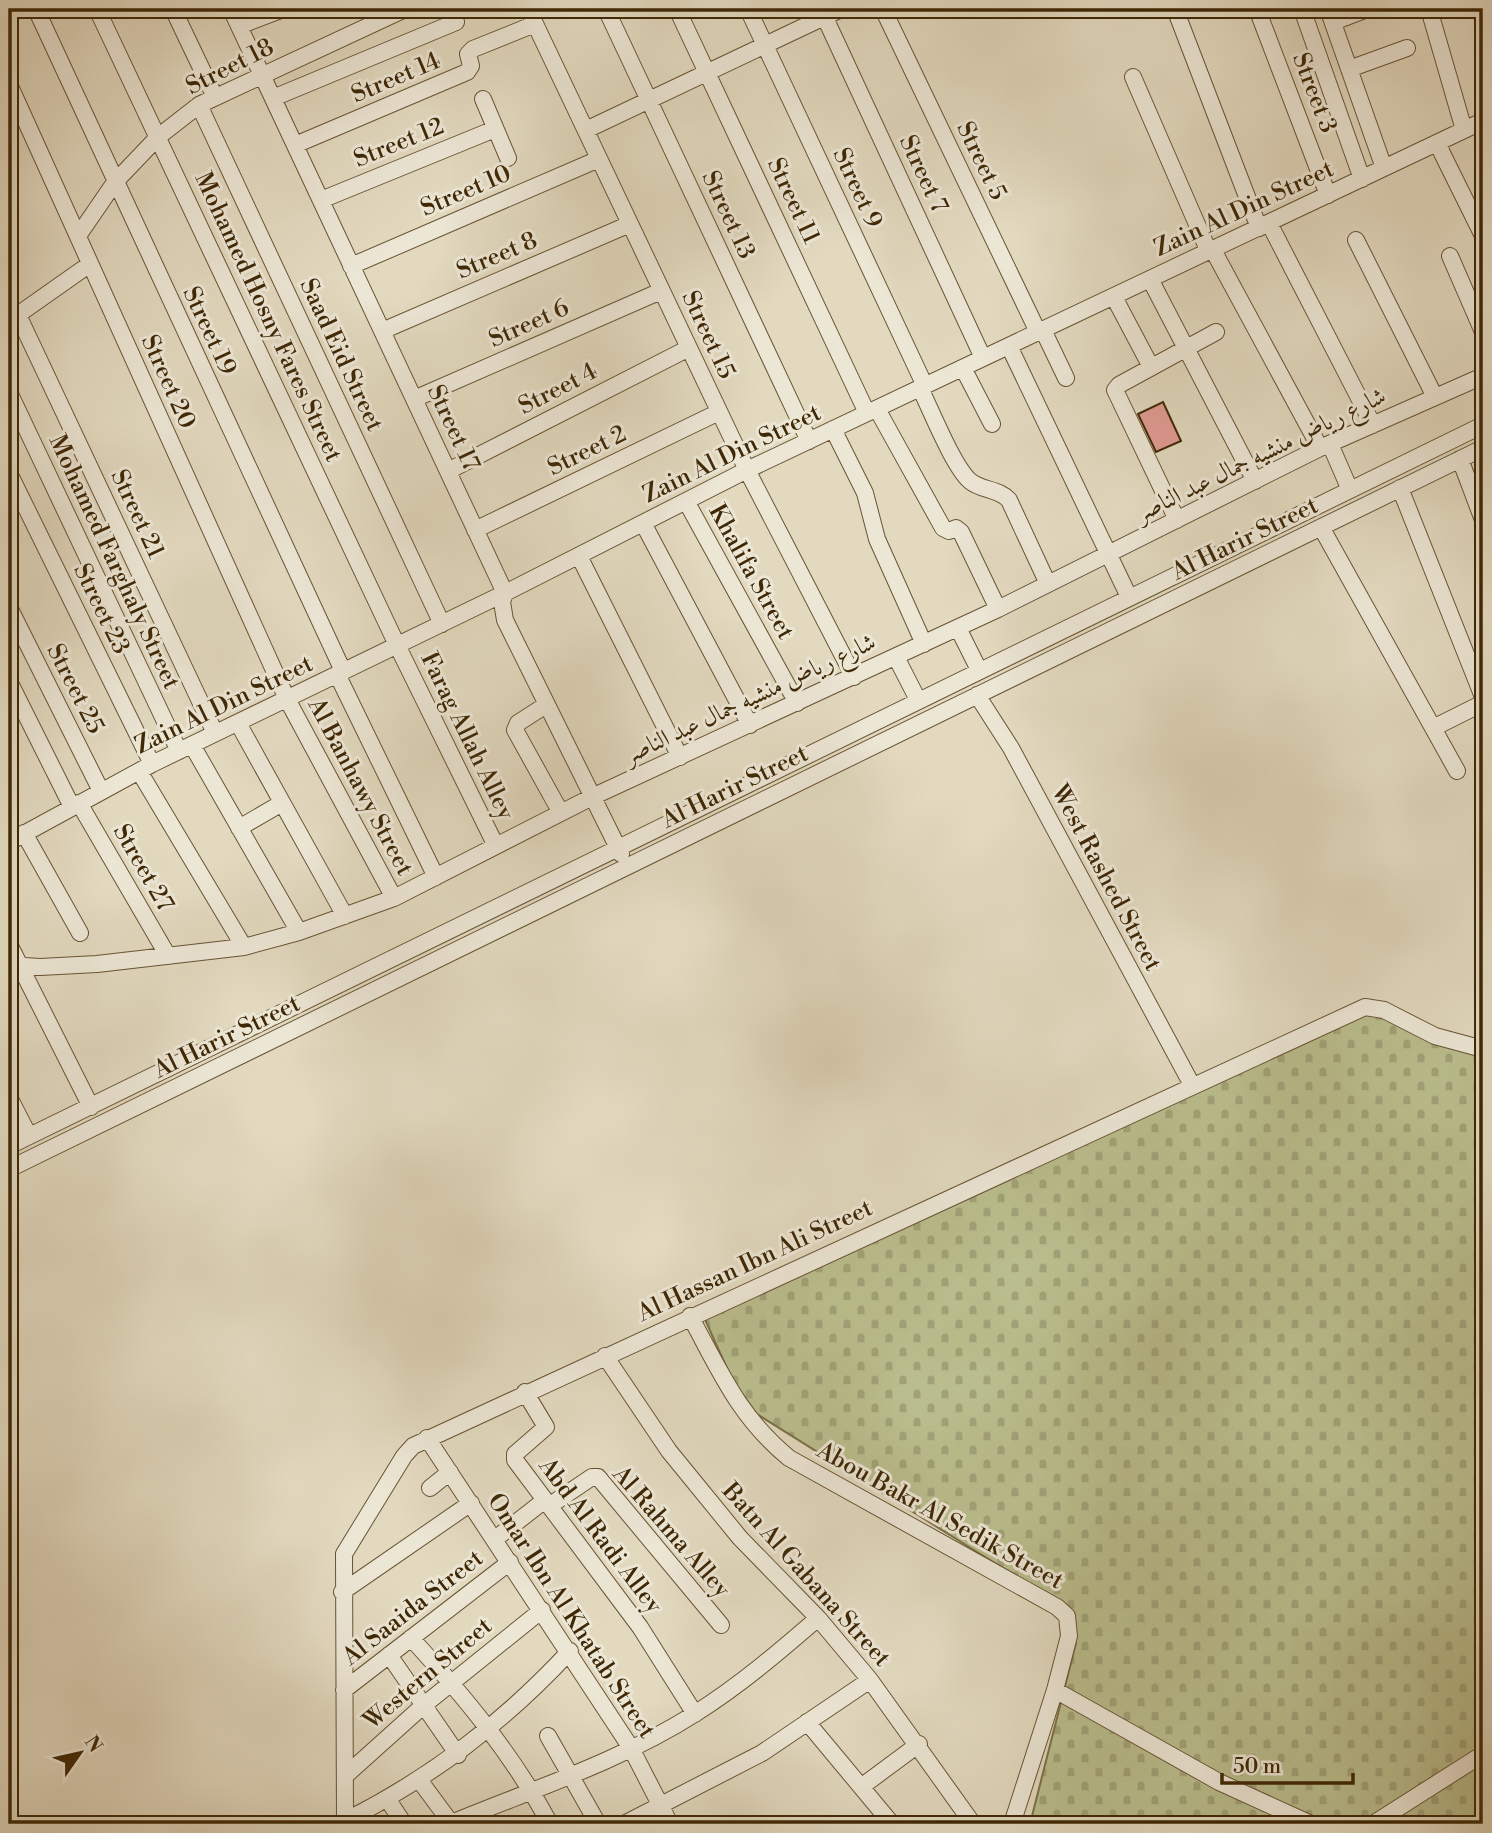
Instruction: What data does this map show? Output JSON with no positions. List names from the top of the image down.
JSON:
{
  "streets": {
    "street": [
      "Street 18",
      "Street 14",
      "Street 3",
      "Street 12",
      "Street 5",
      "Street 7",
      "Street 9",
      "Street 10",
      "Street 11",
      "Zain Al Din Street",
      "Street 13",
      "Street 8",
      "Mohamed Hosny Fares Street",
      "Street 6",
      "Street 19",
      "Street 15",
      "Saad Eid Street",
      "Street 20",
      "Street 4",
      "Street 17",
      "Street 2",
      "شارع رياض منشيه جمال عبد الناصر",
      "Street 21",
      "Al Harir Street",
      "Mohamed Farghaly Street",
      "Khalifa Street",
      "Street 23",
      "Street 25",
      "Farag Allah Alley",
      "Al Banhawy Street",
      "Street 27",
      "West Rashed Street",
      "Al Hassan Ibn Ali Street",
      "Abou Bakr Al Sedik Street",
      "Al Rahma Alley",
      "Abd Al Radi Alley",
      "Batn Al Gabana Street",
      "Al Saaida Street",
      "Omar Ibn Al Khatab Street",
      "Western Street"
    ]
  },
  "crossings": [
    ["Street 18", "Mohamed Hosny Fares Street"],
    ["Street 18", "Street 19"],
    ["Street 18", "Saad Eid Street"],
    ["Street 18", "Street 20"],
    ["Street 18", "Street 17"],
    ["Street 14", "Street 15"],
    ["Street 14", "Street 17"],
    ["Street 3", "Zain Al Din Street"],
    ["Street 12", "Street 17"],
    ["Street 5", "Zain Al Din Street"],
    ["Street 7", "Zain Al Din Street"],
    ["Street 9", "Zain Al Din Street"],
    ["Street 10", "Street 15"],
    ["Street 10", "Street 17"],
    ["Street 11", "Zain Al Din Street"],
    ["Street 11", "شارع رياض منشيه جمال عبد الناصر"],
    ["Zain Al Din Street", "Street 13"],
    ["Zain Al Din Street", "Mohamed Hosny Fares Street"],
    ["Zain Al Din Street", "Street 19"],
    ["Zain Al Din Street", "Street 15"],
    ["Zain Al Din Street", "Saad Eid Street"],
    ["Zain Al Din Street", "Street 20"],
    ["Zain Al Din Street", "Street 17"],
    ["Zain Al Din Street", "Street 21"],
    ["Zain Al Din Street", "Mohamed Farghaly Street"],
    ["Zain Al Din Street", "Khalifa Street"],
    ["Zain Al Din Street", "Street 23"],
    ["Zain Al Din Street", "Street 25"],
    ["Zain Al Din Street", "Farag Allah Alley"],
    ["Zain Al Din Street", "Al Banhawy Street"],
    ["Zain Al Din Street", "Street 27"],
    ["Street 8", "Street 15"],
    ["Street 8", "Street 17"],
    ["Mohamed Hosny Fares Street", "Farag Allah Alley"],
    ["Street 6", "Street 15"],
    ["Street 6", "Street 17"],
    ["Street 19", "شارع رياض منشيه جمال عبد الناصر"],
    ["Street 15", "Street 4"],
    ["Street 15", "Street 2"],
    ["Street 15", "شارع رياض منشيه جمال عبد الناصر"],
    ["Street 20", "Al Banhawy Street"],
    ["Street 4", "Street 17"],
    ["Street 17", "Street 2"],
    ["Street 17", "شارع رياض منشيه جمال عبد الناصر"],
    ["Street 17", "Al Harir Street"],
    ["شارع رياض منشيه جمال عبد الناصر", "Mohamed Farghaly Street"],
    ["شارع رياض منشيه جمال عبد الناصر", "Khalifa Street"],
    ["شارع رياض منشيه جمال عبد الناصر", "Street 23"],
    ["شارع رياض منشيه جمال عبد الناصر", "Farag Allah Alley"],
    ["شارع رياض منشيه جمال عبد الناصر", "Al Banhawy Street"],
    ["شارع رياض منشيه جمال عبد الناصر", "Street 27"],
    ["Al Harir Street", "West Rashed Street"],
    ["West Rashed Street", "Al Hassan Ibn Ali Street"],
    ["Al Hassan Ibn Ali Street", "Abou Bakr Al Sedik Street"],
    ["Al Hassan Ibn Ali Street", "Abd Al Radi Alley"],
    ["Al Hassan Ibn Ali Street", "Batn Al Gabana Street"],
    ["Al Hassan Ibn Ali Street", "Al Saaida Street"],
    ["Al Hassan Ibn Ali Street", "Omar Ibn Al Khatab Street"],
    ["Al Hassan Ibn Ali Street", "Western Street"],
    ["Al Rahma Alley", "Abd Al Radi Alley"],
    ["Al Saaida Street", "Omar Ibn Al Khatab Street"],
    ["Omar Ibn Al Khatab Street", "Western Street"]
  ],
  "scale_bar": "50 m",
  "north": "top right"
}
